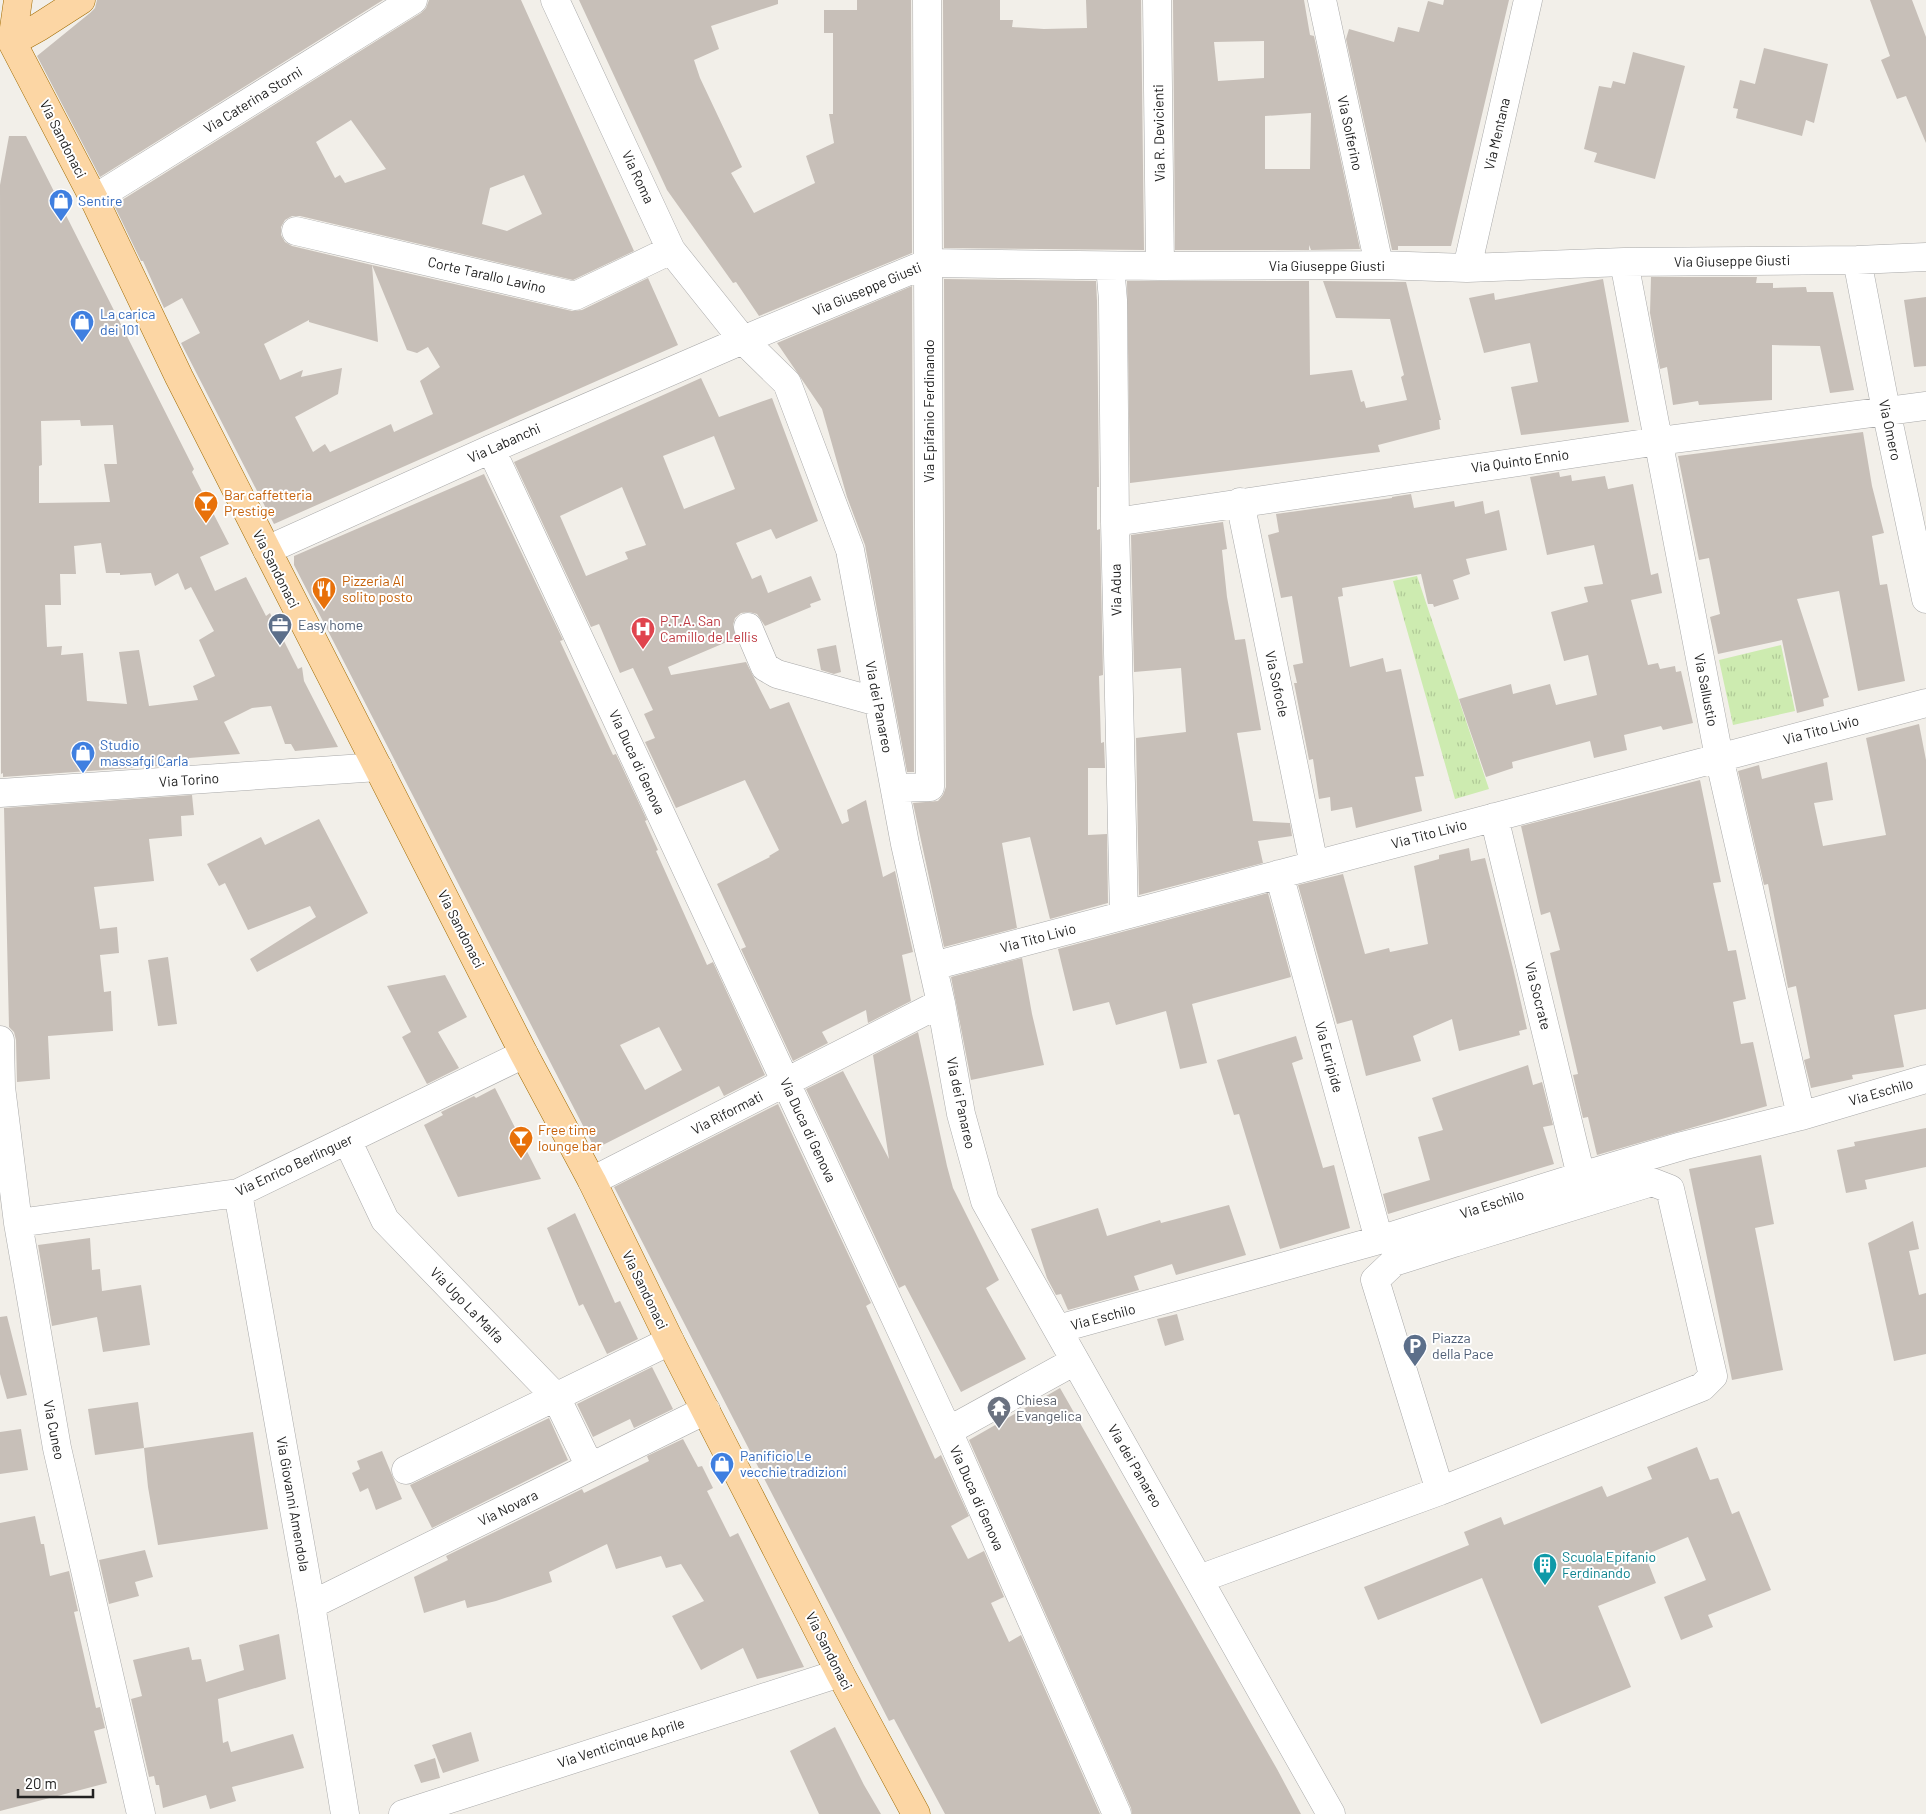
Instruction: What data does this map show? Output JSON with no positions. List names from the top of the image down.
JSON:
{
  "streets": {
    "main road": ["Via Sandonaci"],
    "street": [
      "Via Caterina Storni",
      "Via R. Devicienti",
      "Via Solferino",
      "Via Mentana",
      "Via Roma",
      "Via Giuseppe Giusti",
      "Corte Tarallo Lavino",
      "Via Epifanio Ferdinando",
      "Via Omero",
      "Via Labanchi",
      "Via Quinto Ennio",
      "Via Adua",
      "Via Sofocle",
      "Via Sallustio",
      "Via dei Panareo",
      "Via Tito Livio",
      "Via Duca di Genova",
      "Via Torino",
      "Via Socrate",
      "Via Euripide",
      "Via Eschilo",
      "Via Riformati",
      "Via Enrico Berlinguer",
      "Via Ugo La Malfa",
      "Via Cuneo",
      "Via Giovanni Amendola",
      "Via Novara",
      "Via Venticinque Aprile"
    ]
  },
  "crossings": [
    ["Via Caterina Storni", "Via Sandonaci"],
    ["Via R. Devicienti", "Via Giuseppe Giusti"],
    ["Via Solferino", "Via Giuseppe Giusti"],
    ["Via Mentana", "Via Giuseppe Giusti"],
    ["Via Sandonaci", "Via Labanchi"],
    ["Via Sandonaci", "Via Torino"],
    ["Via Sandonaci", "Via Riformati"],
    ["Via Sandonaci", "Via Enrico Berlinguer"],
    ["Via Sandonaci", "Via Novara"],
    ["Via Sandonaci", "Via Venticinque Aprile"],
    ["Via Roma", "Via Giuseppe Giusti"],
    ["Via Roma", "Corte Tarallo Lavino"],
    ["Via Roma", "Via Labanchi"],
    ["Via Roma", "Via dei Panareo"],
    ["Via Giuseppe Giusti", "Via Epifanio Ferdinando"],
    ["Via Giuseppe Giusti", "Via Omero"],
    ["Via Giuseppe Giusti", "Via Labanchi"],
    ["Via Giuseppe Giusti", "Via Adua"],
    ["Via Giuseppe Giusti", "Via Sallustio"],
    ["Via Giuseppe Giusti", "Via dei Panareo"],
    ["Via Epifanio Ferdinando", "Via dei Panareo"],
    ["Via Omero", "Via Quinto Ennio"],
    ["Via Labanchi", "Via dei Panareo"],
    ["Via Labanchi", "Via Duca di Genova"],
    ["Via Quinto Ennio", "Via Adua"],
    ["Via Quinto Ennio", "Via Sofocle"],
    ["Via Quinto Ennio", "Via Sallustio"],
    ["Via Adua", "Via Tito Livio"],
    ["Via Sofocle", "Via Tito Livio"],
    ["Via Sallustio", "Via Tito Livio"],
    ["Via Sallustio", "Via Eschilo"],
    ["Via dei Panareo", "Via Tito Livio"],
    ["Via dei Panareo", "Via Eschilo"],
    ["Via dei Panareo", "Via Riformati"],
    ["Via Tito Livio", "Via Socrate"],
    ["Via Tito Livio", "Via Euripide"],
    ["Via Duca di Genova", "Via Riformati"],
    ["Via Socrate", "Via Eschilo"],
    ["Via Euripide", "Via Eschilo"],
    ["Via Enrico Berlinguer", "Via Ugo La Malfa"],
    ["Via Enrico Berlinguer", "Via Cuneo"],
    ["Via Enrico Berlinguer", "Via Giovanni Amendola"],
    ["Via Ugo La Malfa", "Via Novara"],
    ["Via Giovanni Amendola", "Via Novara"]
  ],
  "places": {
    "shop": [
      "Sentire",
      "La carica dei 101",
      "Studio massafgi Carla",
      "Panificio Le vecchie tradizioni"
    ],
    "bar": ["Bar caffetteria Prestige", "Free time lounge bar"],
    "restaurant": ["Pizzeria Al solito posto"],
    "office": ["Easy home"],
    "hospital": ["P.T.A. San Camillo de Lellis"],
    "parking": ["Piazza della Pace"],
    "temple": ["Chiesa Evangelica"],
    "building": ["Scuola Epifanio Ferdinando"]
  },
  "scale_bar": "20 m"
}
